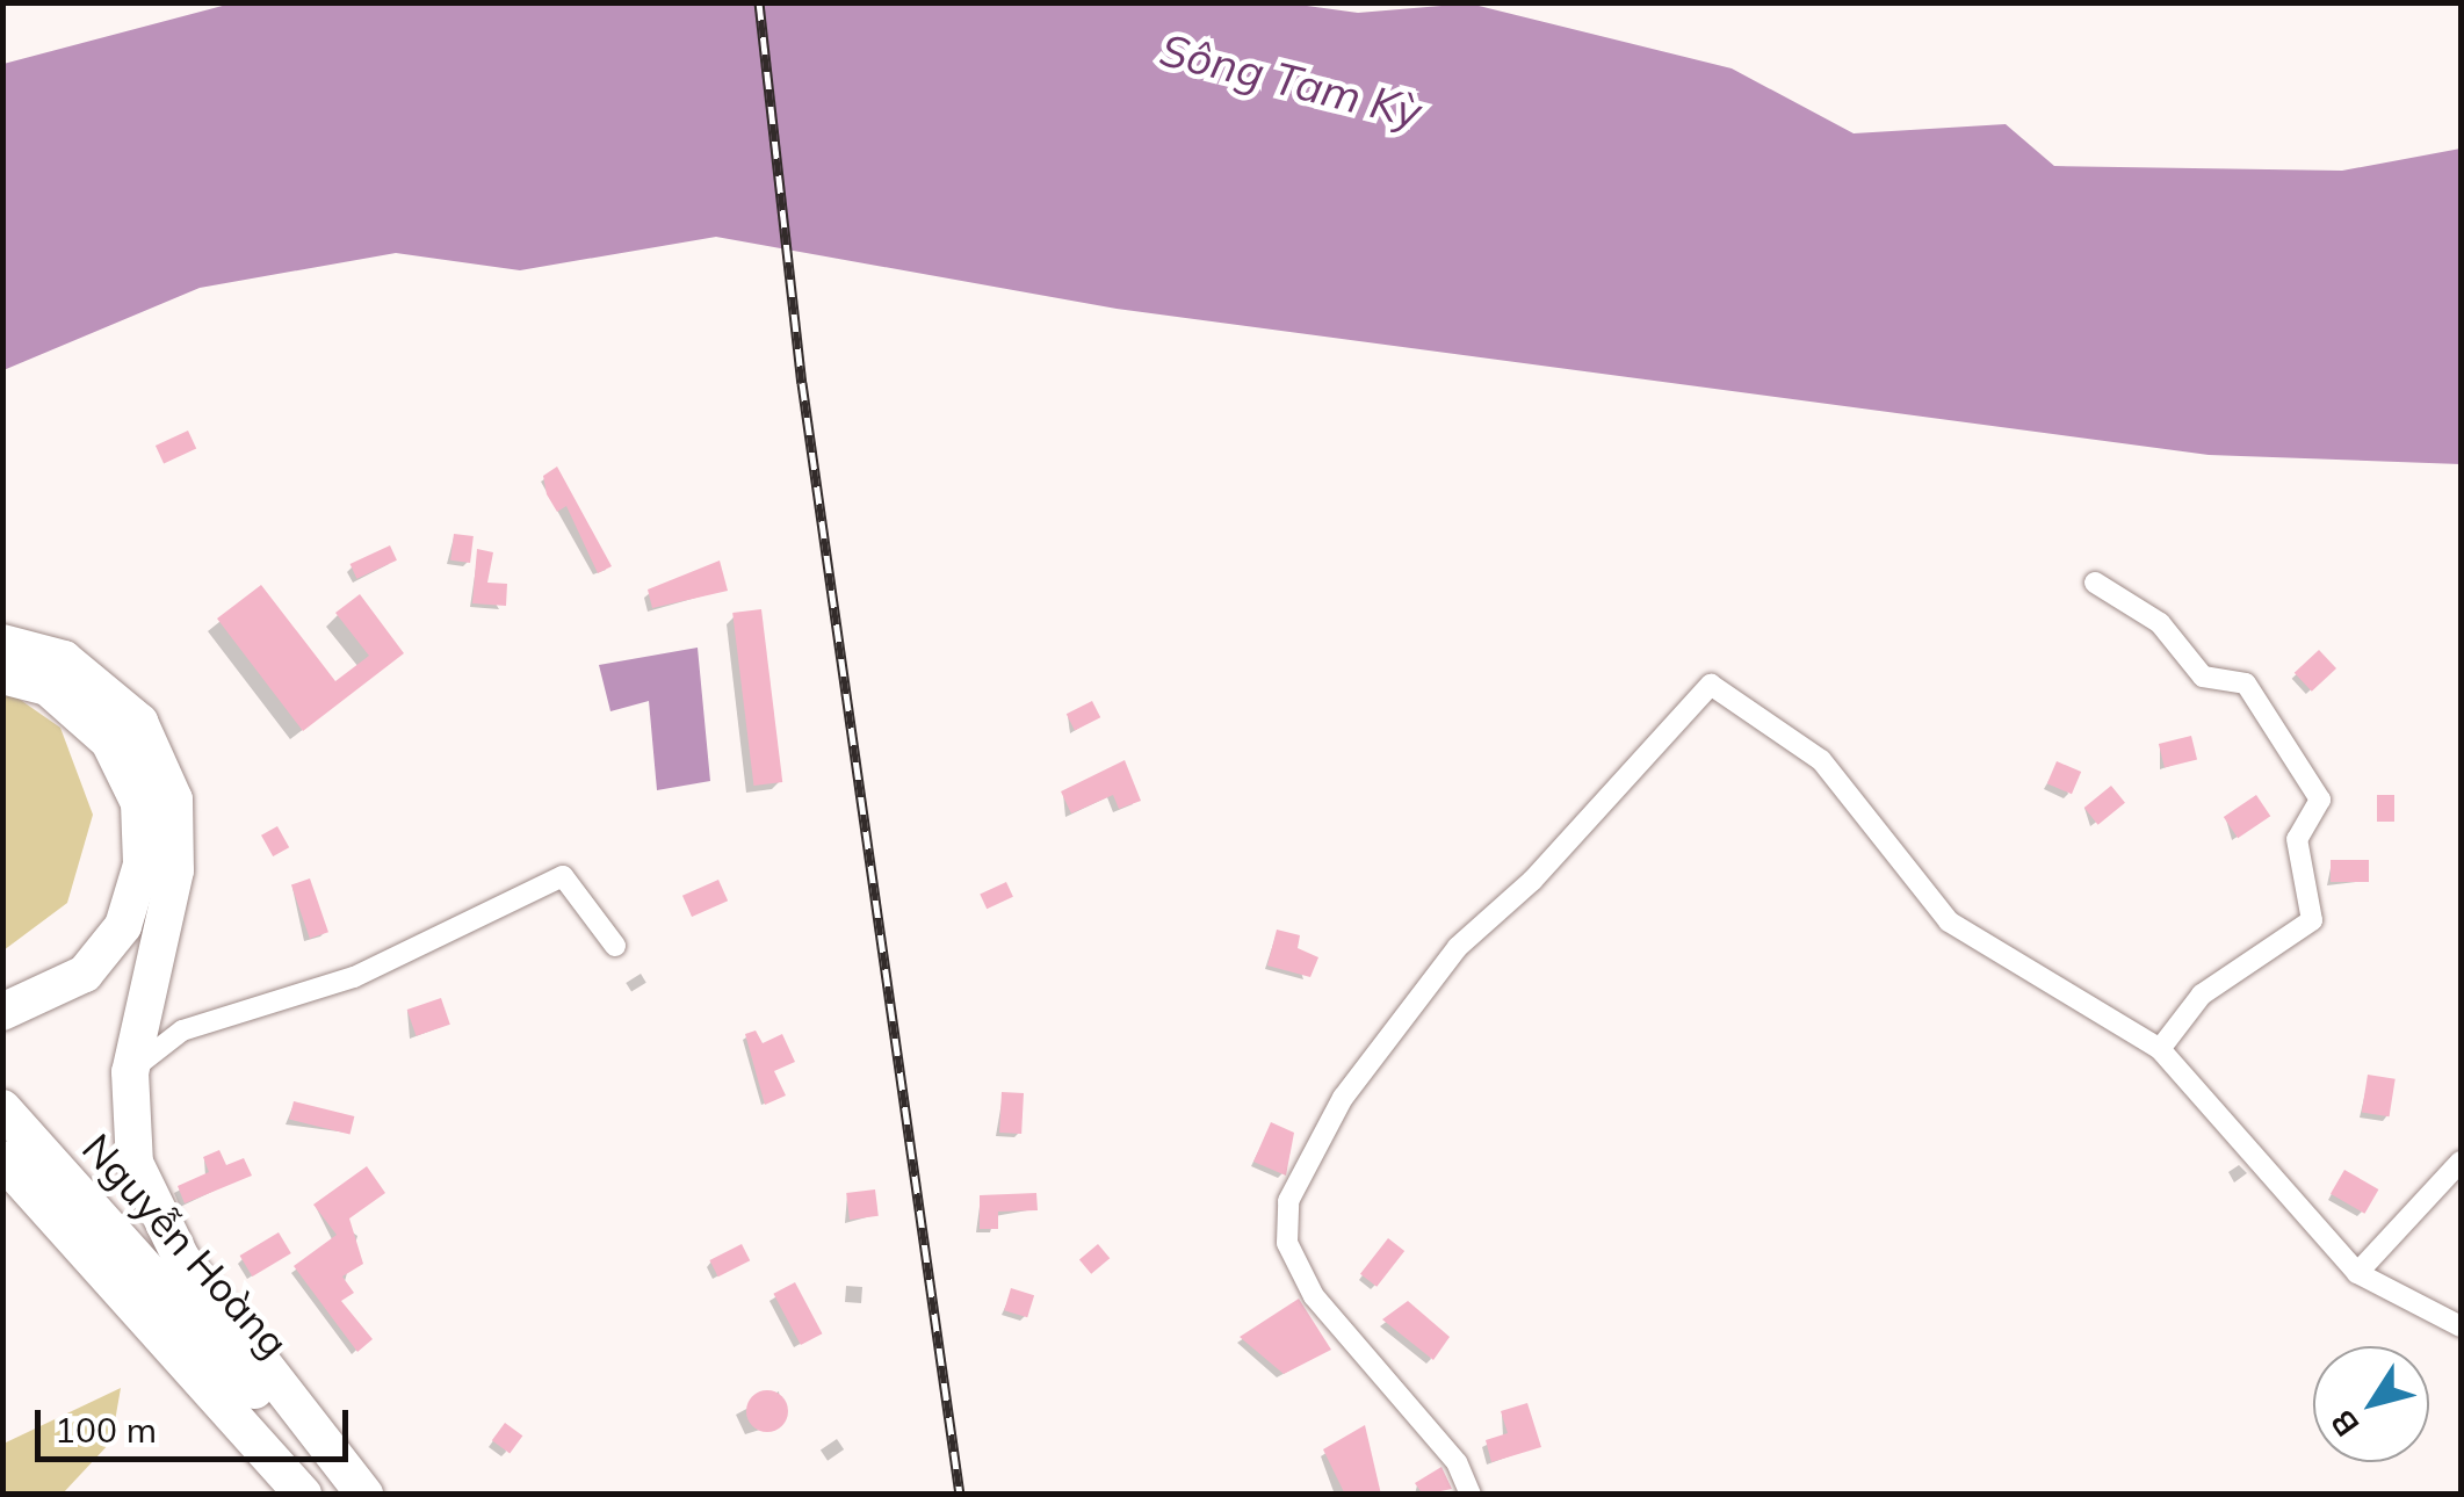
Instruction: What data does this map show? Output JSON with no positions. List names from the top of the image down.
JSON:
{
  "streets": {
    "highway": ["Nguyễn Hoàng"]
  },
  "water": ["Sông Tam Kỳ"],
  "scale_bar": "100 m",
  "north": "bottom left"
}
